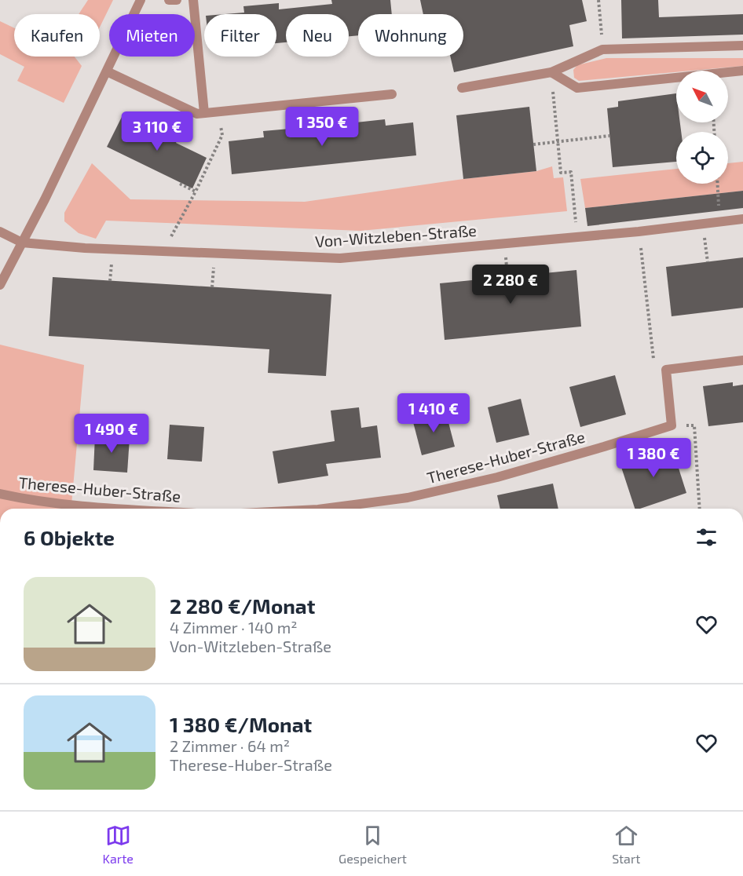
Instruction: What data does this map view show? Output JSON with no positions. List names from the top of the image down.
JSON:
{
  "streets": {
    "street": ["Von-Witzleben-Straße", "Therese-Huber-Straße"]
  },
  "north": "top left",
  "page": {
    "chip": [
      "Kaufen",
      "Mieten",
      "Filter",
      "Neu",
      "Wohnung"
    ],
    "price": [
      "1 350 €",
      "3 110 €",
      "2 280 €",
      "1 410 €",
      "1 490 €",
      "1 380 €"
    ],
    "heading": "6 Objekte",
    "list": [
      {
        "name": "2 280 €/Monat",
        "note": "4 Zimmer · 140 m² · Von-Witzleben-Straße"
      },
      {
        "name": "1 380 €/Monat",
        "note": "2 Zimmer · 64 m² · Therese-Huber-Straße"
      }
    ],
    "tabs": ["Karte", "Gespeichert", "Start"]
  }
}
